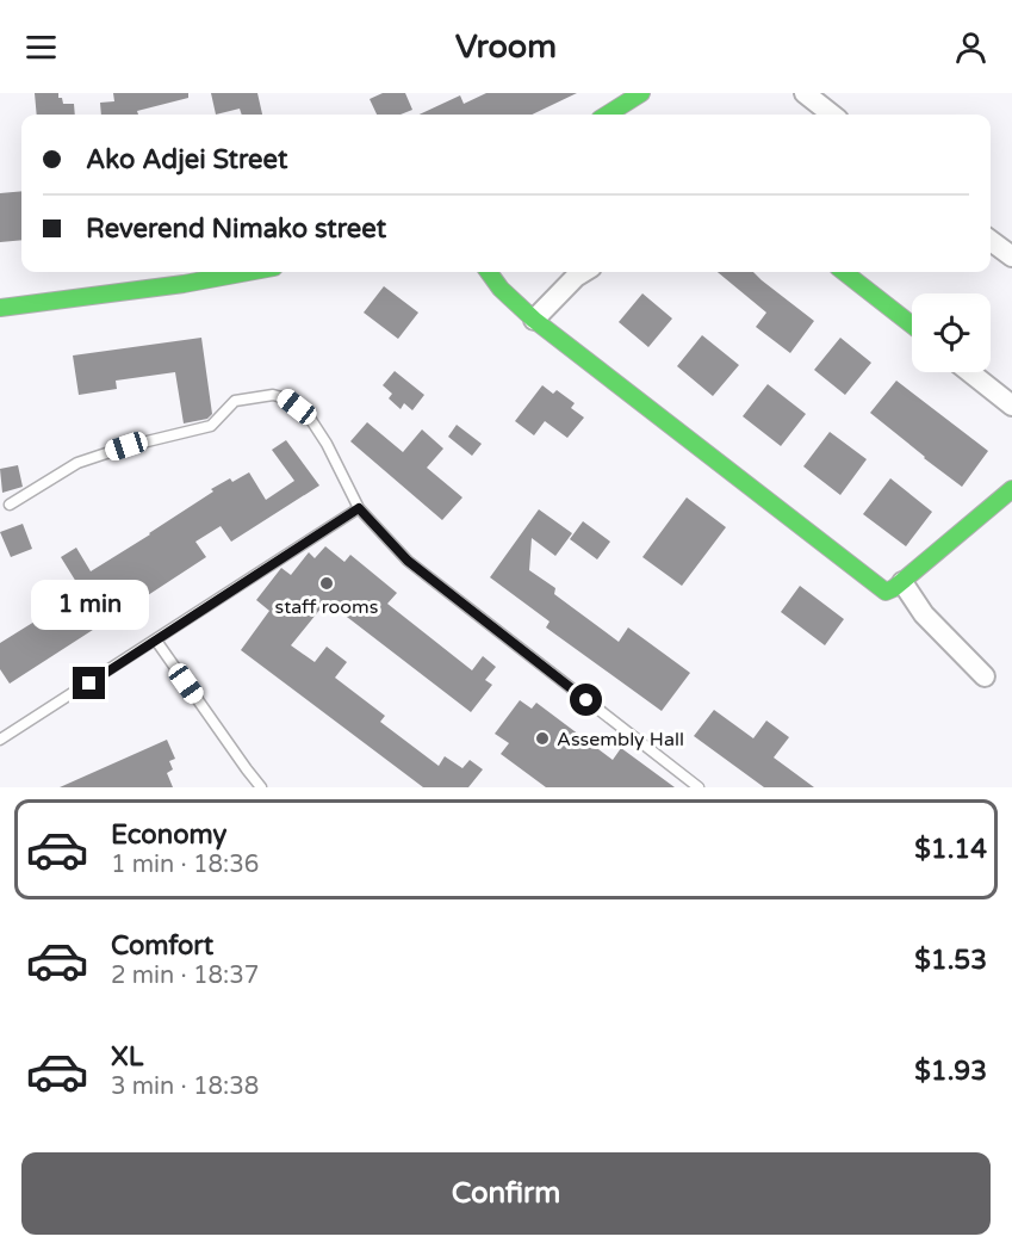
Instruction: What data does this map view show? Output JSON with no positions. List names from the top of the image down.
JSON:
{
  "places": ["staff rooms", "Assembly Hall"],
  "page": {
    "header": "Vroom",
    "banner": ["Ako Adjei Street", "Reverend Nimako street"],
    "bubble": "1 min",
    "list": [
      {
        "name": "Economy",
        "note": "1 min · 18:36",
        "value": "$1.14"
      },
      {
        "name": "Comfort",
        "note": "2 min · 18:37",
        "value": "$1.53"
      },
      {
        "name": "XL",
        "note": "3 min · 18:38",
        "value": "$1.93"
      }
    ],
    "buttons": "Confirm"
  }
}
